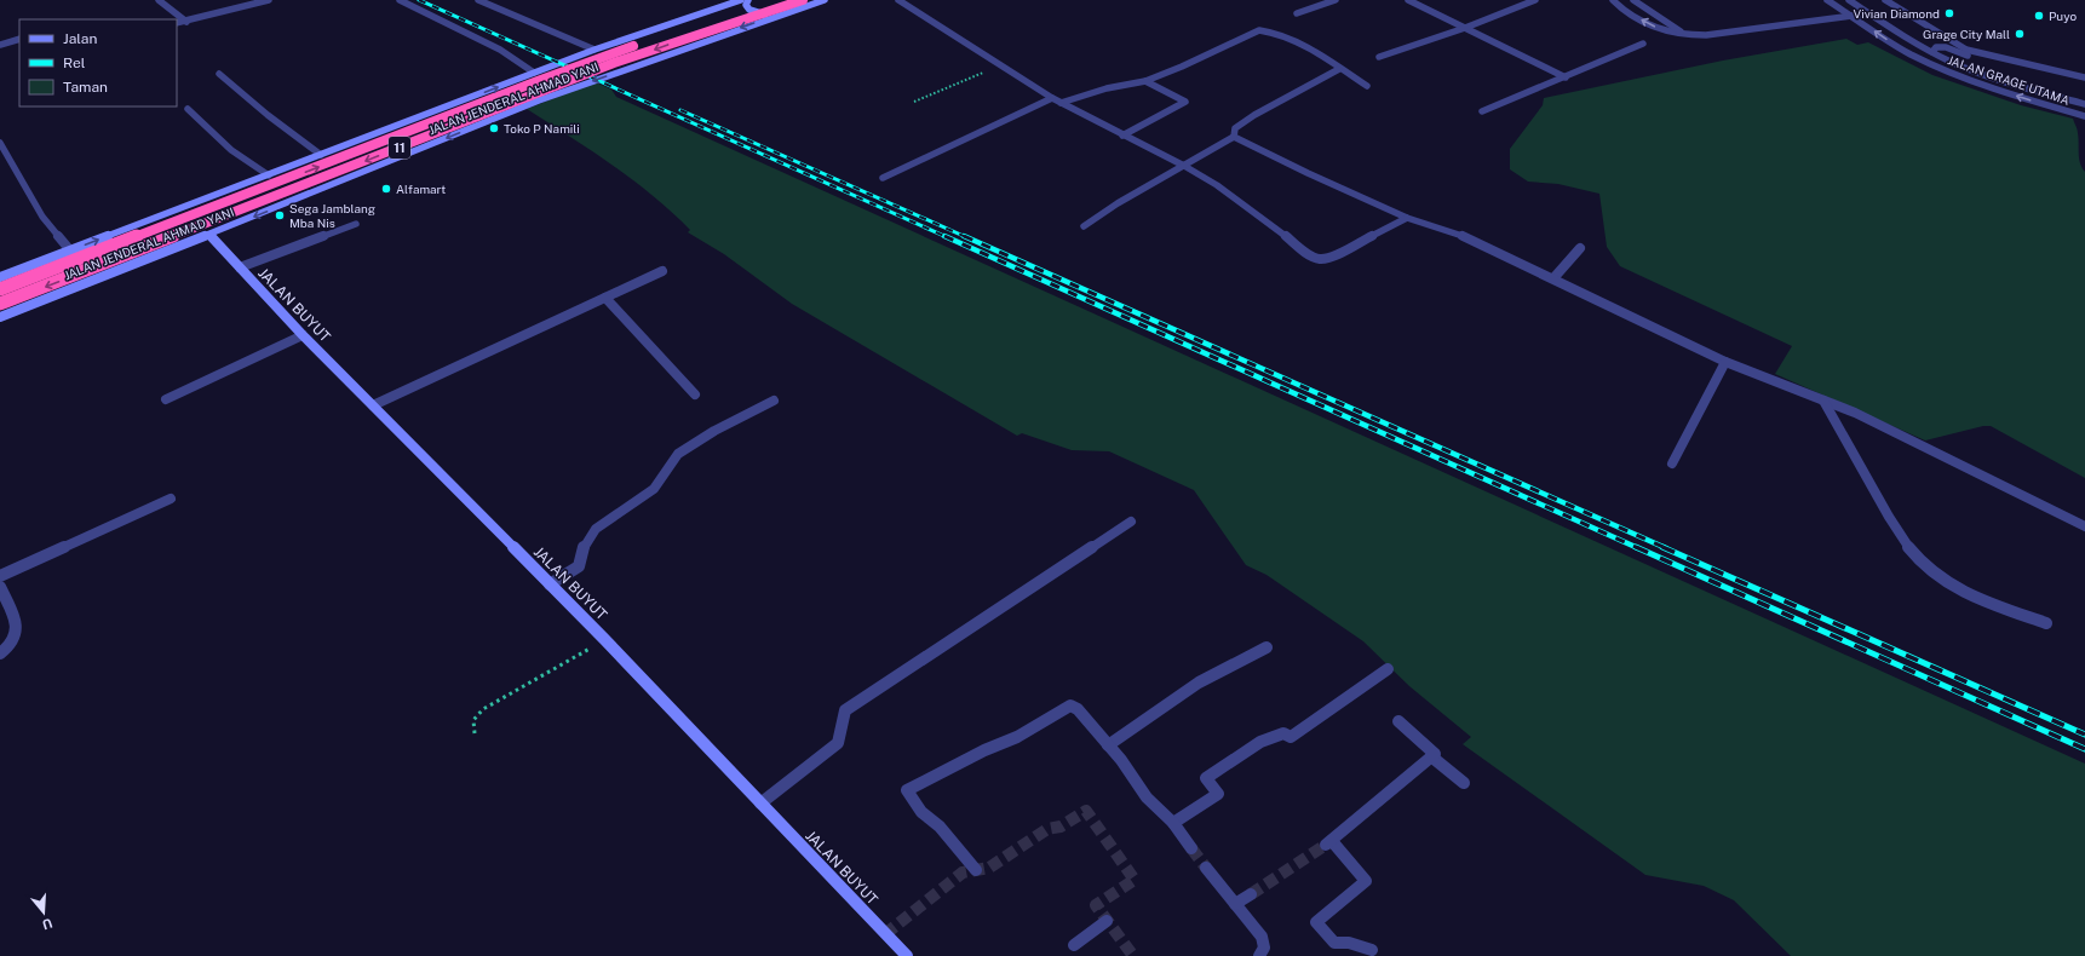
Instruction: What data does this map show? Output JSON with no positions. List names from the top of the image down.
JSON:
{
  "streets": {
    "highway": ["JALAN JENDERAL AHMAD YANI", "11"],
    "street": ["JALAN GRAGE UTAMA", "JALAN BUYUT"]
  },
  "crossings": [
    ["JALAN JENDERAL AHMAD YANI", "JALAN BUYUT"]
  ],
  "places": [
    "Vivian Diamond",
    "Puyo",
    "Grage City Mall",
    "Toko P Namili",
    "Alfamart",
    "Sega Jamblang Mba Nis"
  ],
  "legend": ["Jalan", "Rel", "Taman"],
  "north": "bottom"
}
